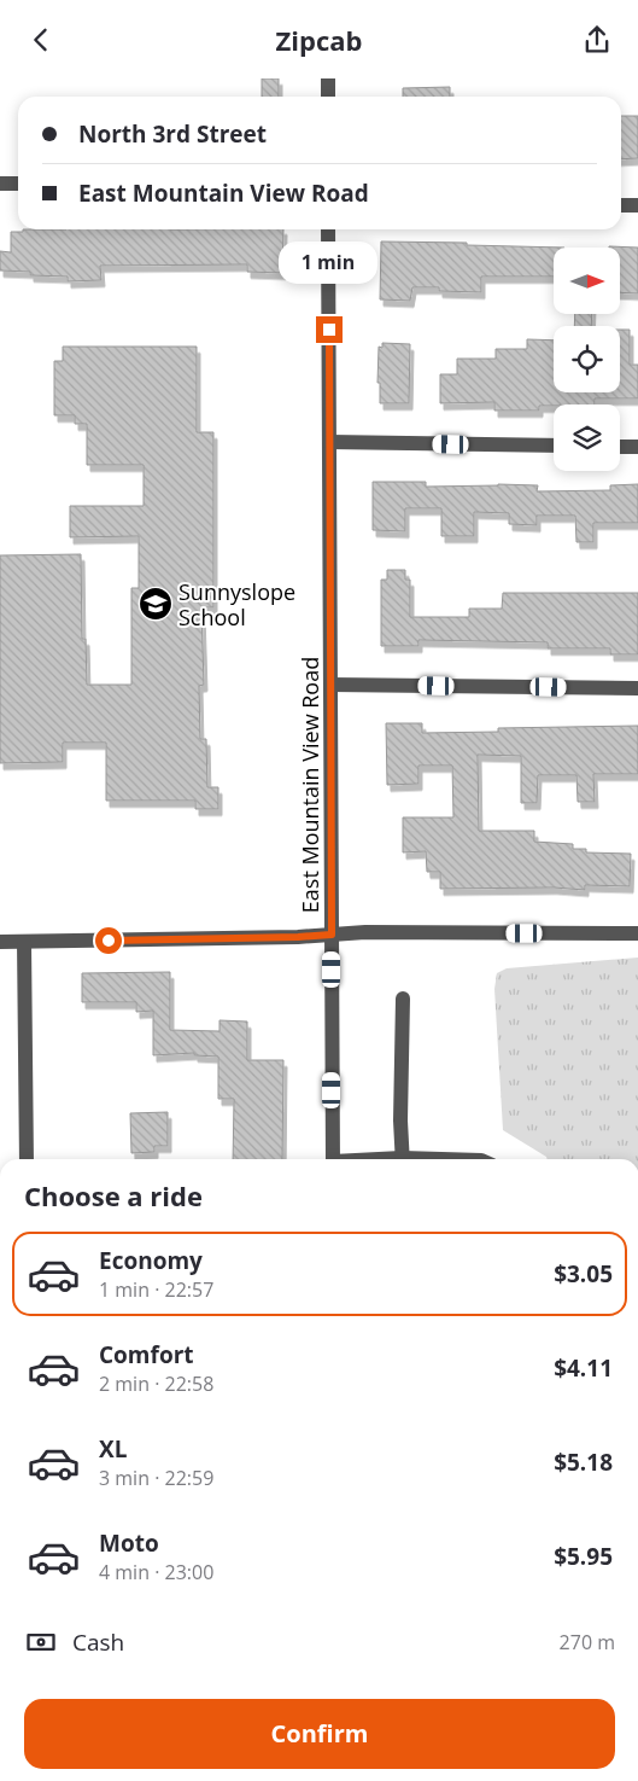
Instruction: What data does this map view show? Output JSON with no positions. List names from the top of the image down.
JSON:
{
  "streets": {
    "street": ["East Mountain View Road"]
  },
  "places": {
    "school or university": ["Sunnyslope School"]
  },
  "north": "right",
  "page": {
    "header": "Zipcab",
    "banner": ["North 3rd Street", "East Mountain View Road"],
    "bubble": "1 min",
    "heading": "Choose a ride",
    "list": [
      {
        "name": "Economy",
        "note": "1 min · 22:57",
        "value": "$3.05"
      },
      {
        "name": "Comfort",
        "note": "2 min · 22:58",
        "value": "$4.11"
      },
      {
        "name": "XL",
        "note": "3 min · 22:59",
        "value": "$5.18"
      },
      {
        "name": "Moto",
        "note": "4 min · 23:00",
        "value": "$5.95"
      }
    ],
    "pay": ["Cash", "270 m"],
    "buttons": "Confirm"
  }
}
